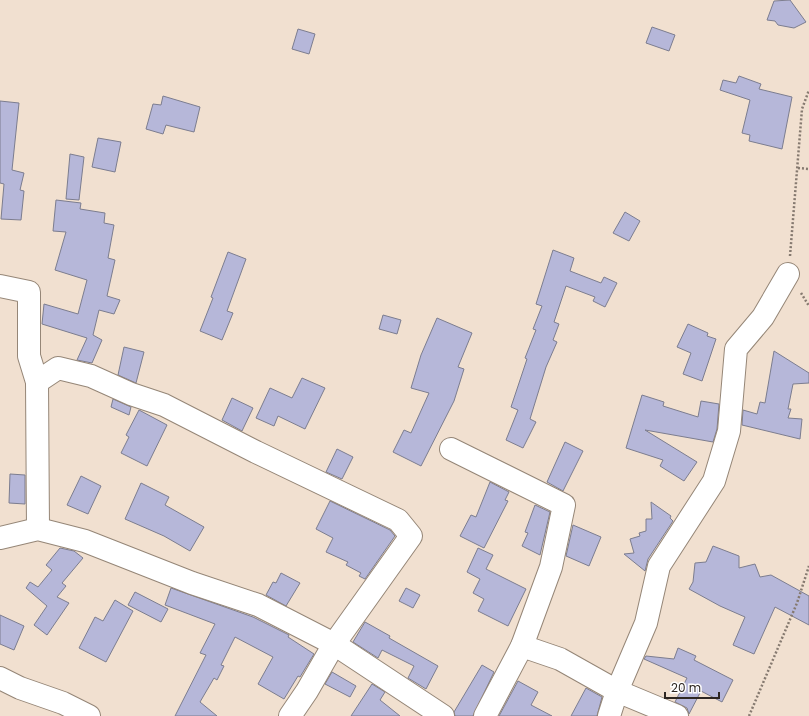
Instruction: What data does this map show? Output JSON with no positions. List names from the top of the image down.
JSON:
{
  "scale_bar": "20 m"
}
